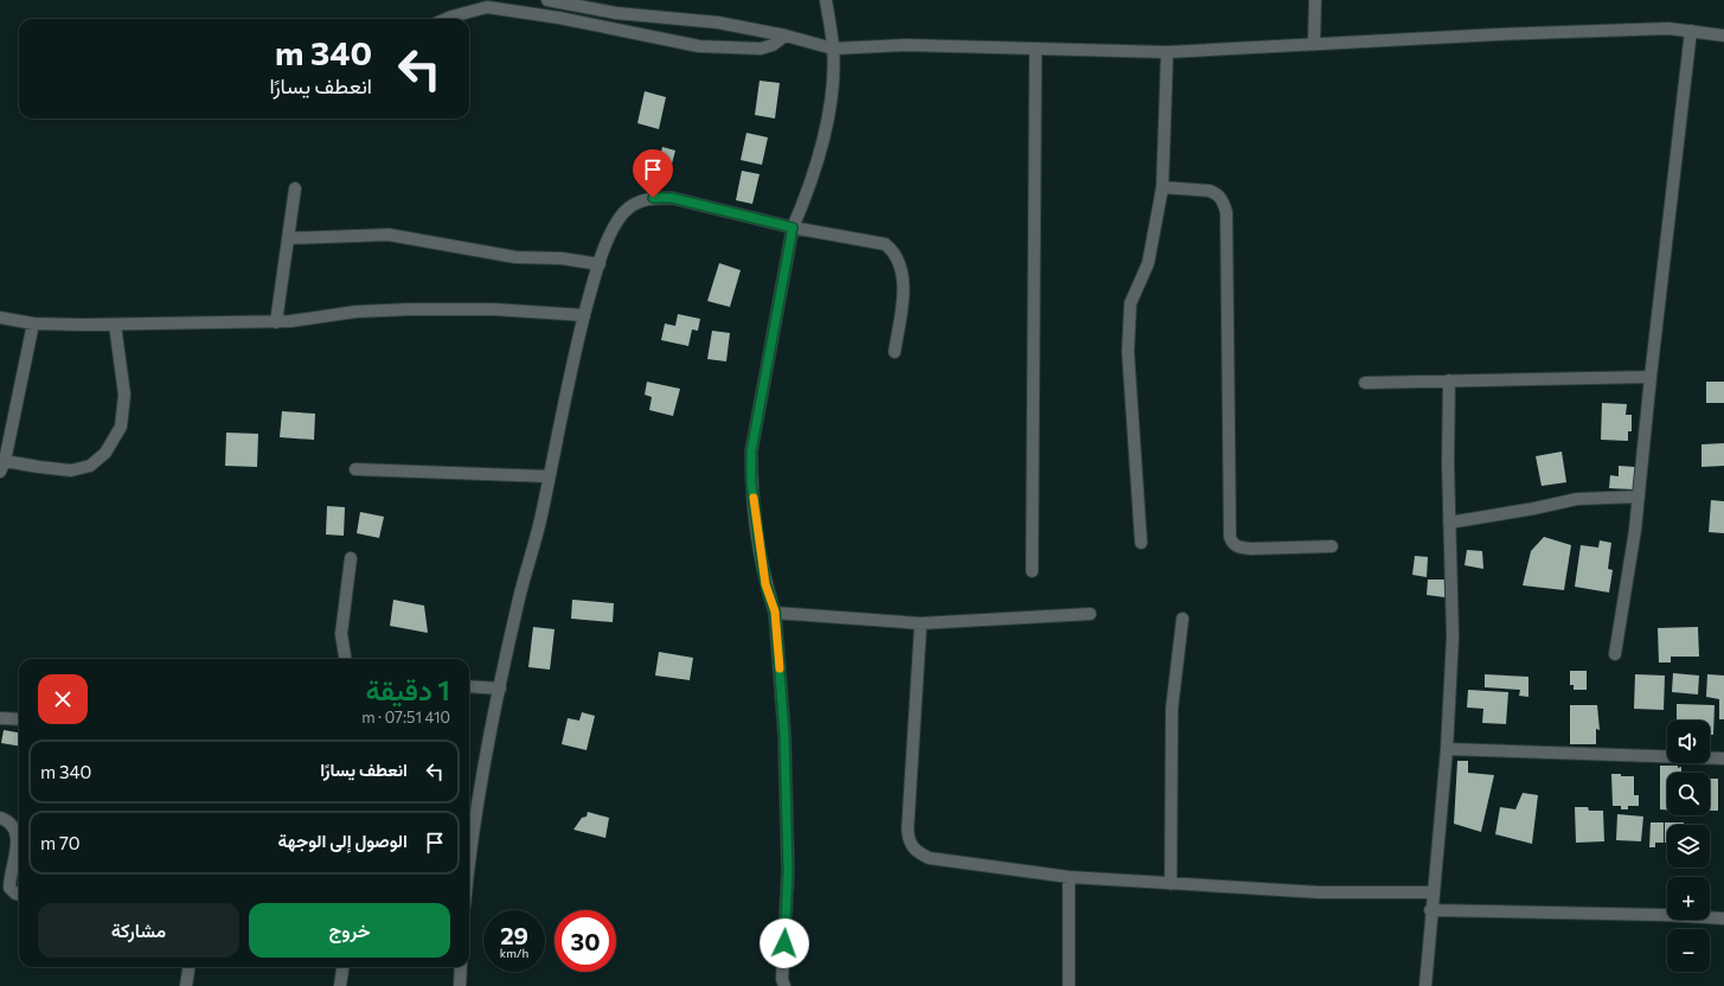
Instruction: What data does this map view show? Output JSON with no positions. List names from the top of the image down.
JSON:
{
  "page": {
    "turn": ["340 m", "انعطف يسارًا"],
    "heading": ["1 دقيقة", "410 m · 07:51"],
    "map_buttons": ["+", "−"],
    "list": [
      {
        "name": "انعطف يسارًا",
        "value": "340 m"
      },
      {
        "name": "الوصول إلى الوجهة",
        "value": "70 m"
      }
    ],
    "buttons": ["خروج", "مشاركة"],
    "speed": "29 km/h",
    "limit": "30"
  }
}
